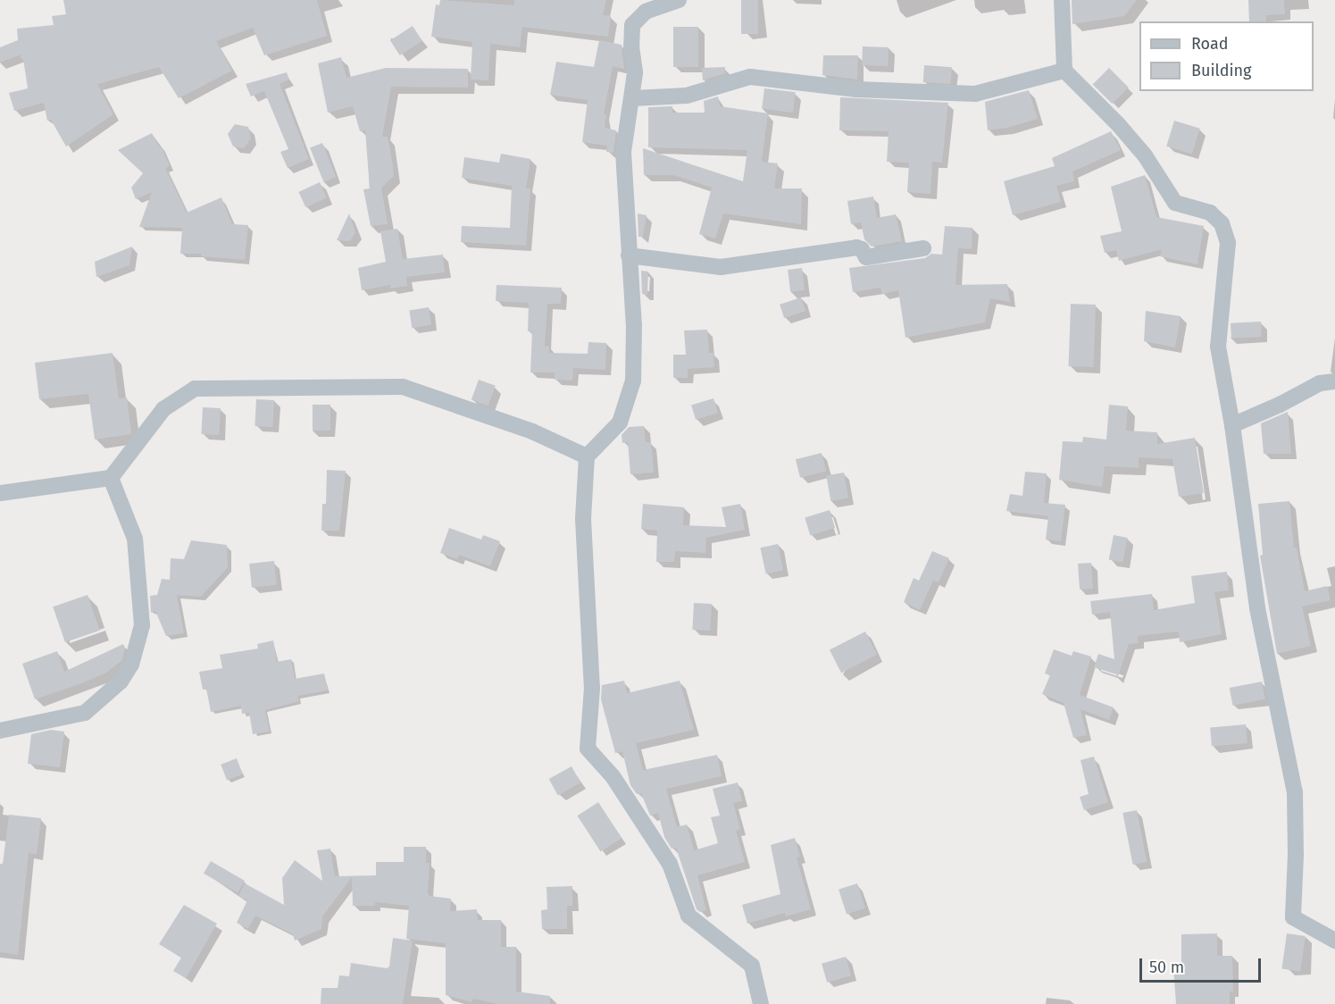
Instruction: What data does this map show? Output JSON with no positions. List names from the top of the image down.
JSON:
{
  "legend": ["Road", "Building"],
  "scale_bar": "50 m"
}
